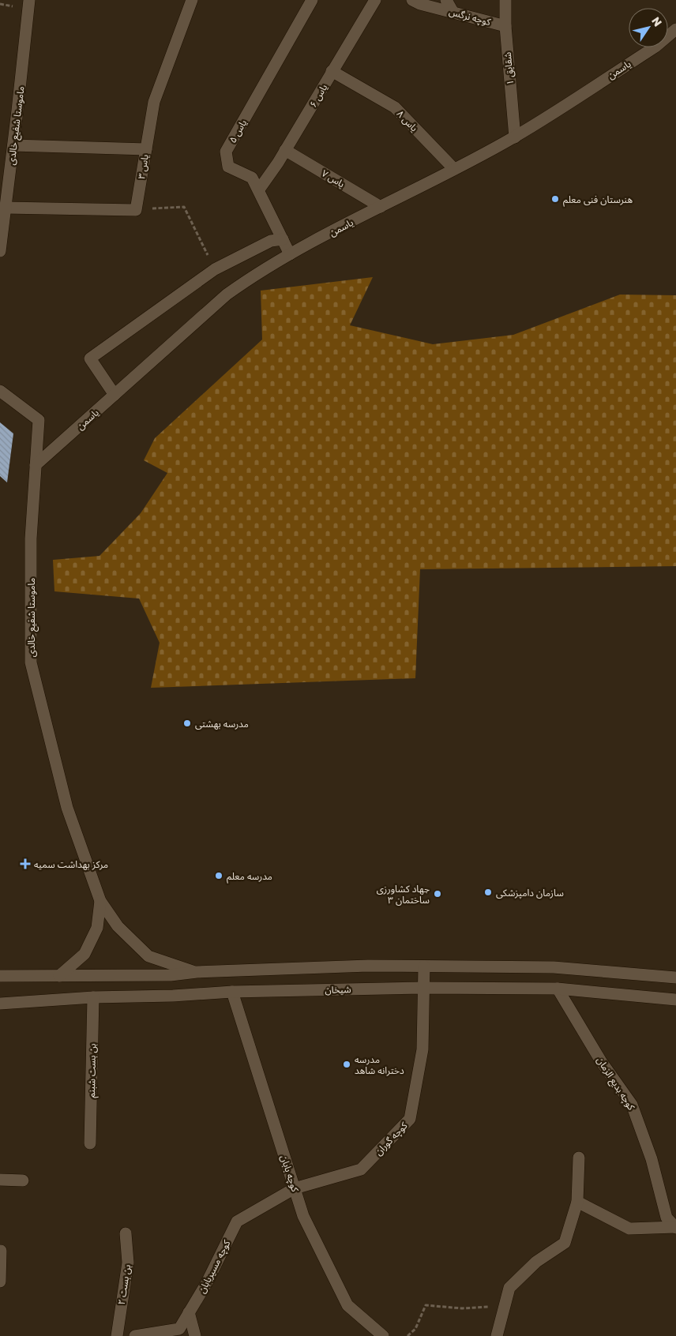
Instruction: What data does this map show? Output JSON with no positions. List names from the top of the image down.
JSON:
{
  "streets": {
    "street": [
      "کوچه نرگس",
      "شقایق ۱",
      "یاسمن",
      "یاس ۶",
      "یاس ۸",
      "ماموستا شفیع خالدی",
      "یاس ۵",
      "یاس ۳",
      "یاس ۷",
      "شیخان",
      "بن بست شبنم",
      "کوچه بدیع الزمان",
      "کوچه گوران",
      "کوچه بابان",
      "کوچه مسیربابان",
      "بن بست ۲"
    ]
  },
  "crossings": [
    ["کوچه نرگس", "شقایق ۱"],
    ["شقایق ۱", "یاسمن"],
    ["یاسمن", "یاس ۸"],
    ["یاسمن", "ماموستا شفیع خالدی"],
    ["یاسمن", "یاس ۵"],
    ["یاسمن", "یاس ۷"],
    ["یاس ۶", "یاس ۸"],
    ["یاس ۶", "یاس ۵"],
    ["یاس ۶", "یاس ۷"],
    ["شیخان", "بن بست شبنم"],
    ["شیخان", "کوچه بدیع الزمان"],
    ["شیخان", "کوچه گوران"],
    ["شیخان", "کوچه بابان"],
    ["کوچه گوران", "کوچه بابان"],
    ["کوچه گوران", "کوچه مسیربابان"],
    ["کوچه بابان", "کوچه مسیربابان"]
  ],
  "places": {
    "other": [
      "هنرستان فنی معلم",
      "مدرسه بهشتی",
      "مدرسه معلم",
      "سازمان دامپزشکی",
      "جهاد کشاورزی ساختمان ۳",
      "مدرسه دخترانه شاهد"
    ],
    "health": ["مرکز بهداشت سمیه"]
  },
  "north": "top right"
}
